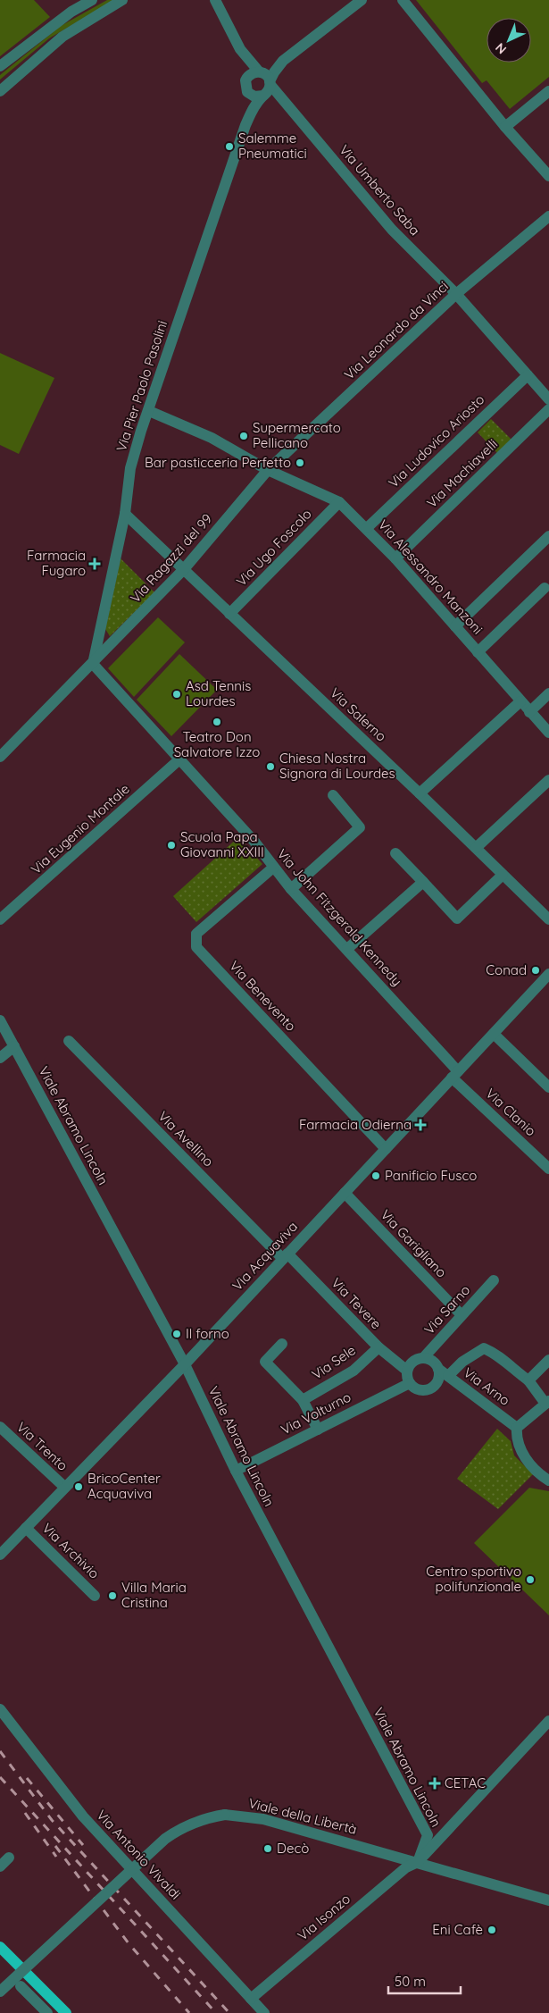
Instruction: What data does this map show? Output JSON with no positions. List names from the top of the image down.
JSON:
{
  "streets": {
    "street": [
      "Via Umberto Saba",
      "Via Leonardo da Vinci",
      "Via Pier Paolo Pasolini",
      "Via Ludovico Ariosto",
      "Via Machiavelli",
      "Via Ugo Foscolo",
      "Via Ragazzi del 99",
      "Via Alessandro Manzoni",
      "Via Salerno",
      "Via Eugenio Montale",
      "Via John Fitzgerald Kennedy",
      "Via Benevento",
      "Via Clanio",
      "Viale Abramo Lincoln",
      "Via Avellino",
      "Via Garigliano",
      "Via Acquaviva",
      "Via Tevere",
      "Via Sarno",
      "Via Sele",
      "Via Arno",
      "Via Volturno",
      "Via Trento",
      "Via Archivio",
      "Viale della Libertà",
      "Via Antonio Vivaldi",
      "Via Isonzo"
    ]
  },
  "crossings": [
    ["Via Umberto Saba", "Via Leonardo da Vinci"],
    ["Via Umberto Saba", "Via Pier Paolo Pasolini"],
    ["Via Umberto Saba", "Via Ludovico Ariosto"],
    ["Via Leonardo da Vinci", "Via Ragazzi del 99"],
    ["Via Leonardo da Vinci", "Via Alessandro Manzoni"],
    ["Via Pier Paolo Pasolini", "Via Ragazzi del 99"],
    ["Via Pier Paolo Pasolini", "Via Alessandro Manzoni"],
    ["Via Pier Paolo Pasolini", "Via Salerno"],
    ["Via Pier Paolo Pasolini", "Via John Fitzgerald Kennedy"],
    ["Via Ludovico Ariosto", "Via Alessandro Manzoni"],
    ["Via Machiavelli", "Via Alessandro Manzoni"],
    ["Via Ugo Foscolo", "Via Alessandro Manzoni"],
    ["Via Ugo Foscolo", "Via Salerno"],
    ["Via Ragazzi del 99", "Via Alessandro Manzoni"],
    ["Via Ragazzi del 99", "Via Salerno"],
    ["Via Ragazzi del 99", "Via John Fitzgerald Kennedy"],
    ["Via Eugenio Montale", "Via John Fitzgerald Kennedy"],
    ["Via John Fitzgerald Kennedy", "Via Benevento"],
    ["Via John Fitzgerald Kennedy", "Via Clanio"],
    ["Via John Fitzgerald Kennedy", "Via Acquaviva"],
    ["Via Benevento", "Via Acquaviva"],
    ["Via Clanio", "Via Acquaviva"],
    ["Viale Abramo Lincoln", "Via Acquaviva"],
    ["Viale Abramo Lincoln", "Via Volturno"],
    ["Viale Abramo Lincoln", "Viale della Libertà"],
    ["Viale Abramo Lincoln", "Via Isonzo"],
    ["Via Avellino", "Via Acquaviva"],
    ["Via Avellino", "Via Tevere"],
    ["Via Garigliano", "Via Acquaviva"],
    ["Via Garigliano", "Via Sarno"],
    ["Via Acquaviva", "Via Tevere"],
    ["Via Acquaviva", "Via Trento"],
    ["Via Acquaviva", "Via Archivio"],
    ["Via Tevere", "Via Sarno"],
    ["Via Tevere", "Via Sele"],
    ["Via Tevere", "Via Arno"],
    ["Via Tevere", "Via Volturno"],
    ["Via Sarno", "Via Arno"],
    ["Via Sarno", "Via Volturno"],
    ["Via Arno", "Via Volturno"],
    ["Viale della Libertà", "Via Isonzo"],
    ["Via Antonio Vivaldi", "Via Isonzo"]
  ],
  "places": {
    "other": [
      "Salemme Pneumatici",
      "Supermercato Pellicano",
      "Bar pasticceria Perfetto",
      "Asd Tennis Lourdes",
      "Teatro Don Salvatore Izzo",
      "Chiesa Nostra Signora di Lourdes",
      "Scuola Papa Giovanni XXIII",
      "Conad",
      "Panificio Fusco",
      "Il forno",
      "BricoCenter Acquaviva",
      "Centro sportivo polifunzionale",
      "Villa Maria Cristina",
      "Decò",
      "Eni Cafè"
    ],
    "health": ["Farmacia Fugaro", "Farmacia Odierna", "CETAC"]
  },
  "scale_bar": "50 m",
  "north": "bottom left"
}
